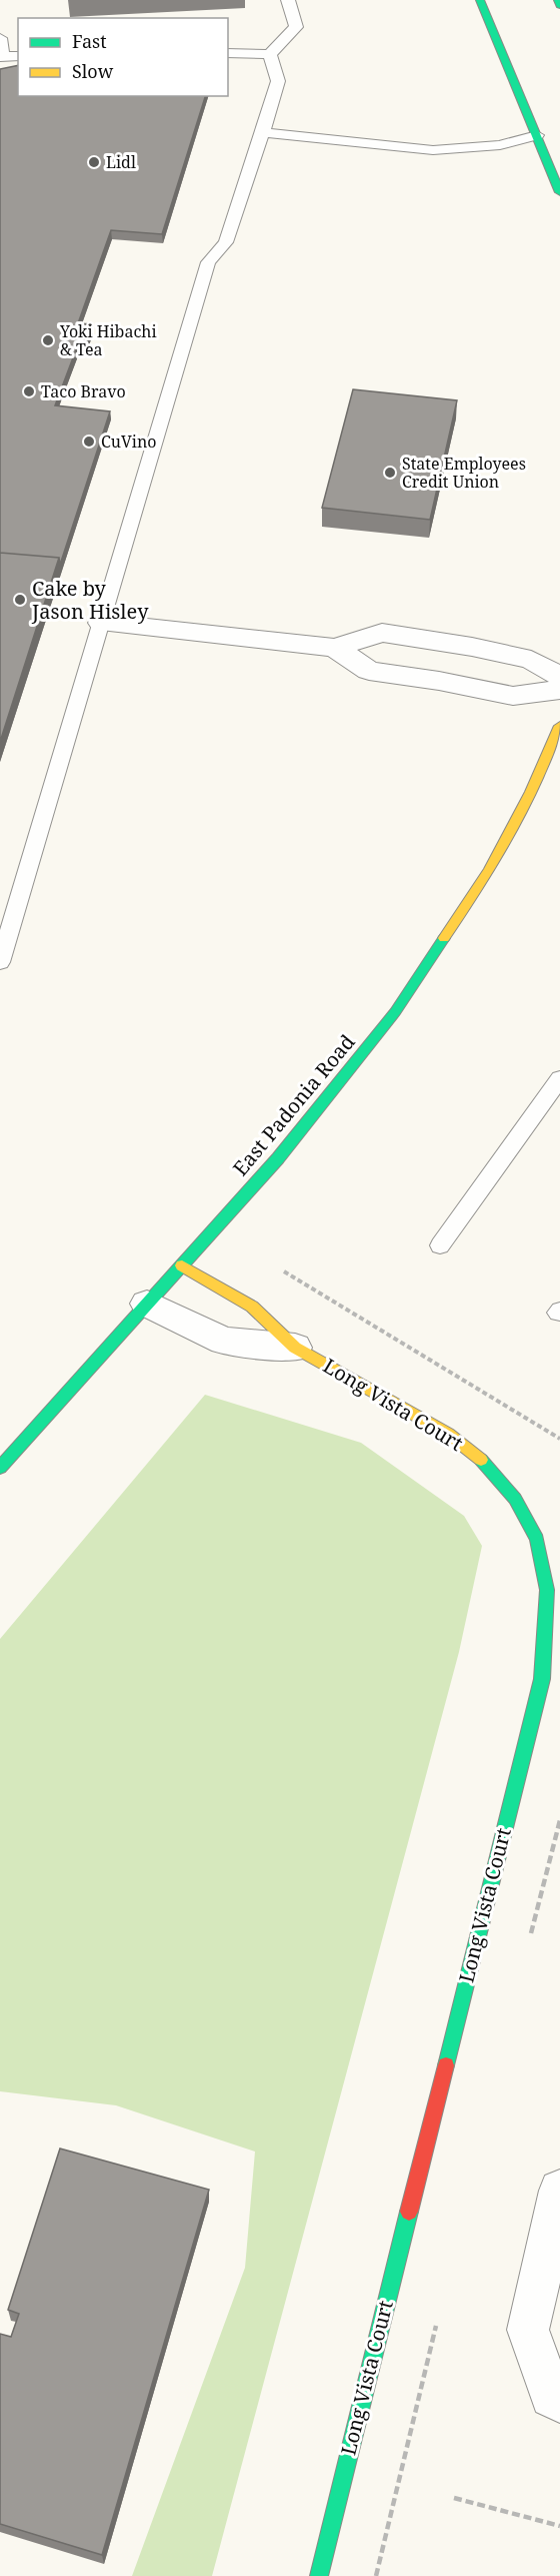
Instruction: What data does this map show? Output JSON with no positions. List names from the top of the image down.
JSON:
{
  "streets": {
    "street": ["East Padonia Road", "Long Vista Court"]
  },
  "crossings": [
    ["East Padonia Road", "Long Vista Court"]
  ],
  "places": [
    "Lidl",
    "Yoki Hibachi & Tea",
    "Taco Bravo",
    "CuVino",
    "State Employees Credit Union",
    "Cake by Jason Hisley"
  ],
  "legend": ["Fast", "Slow"]
}
